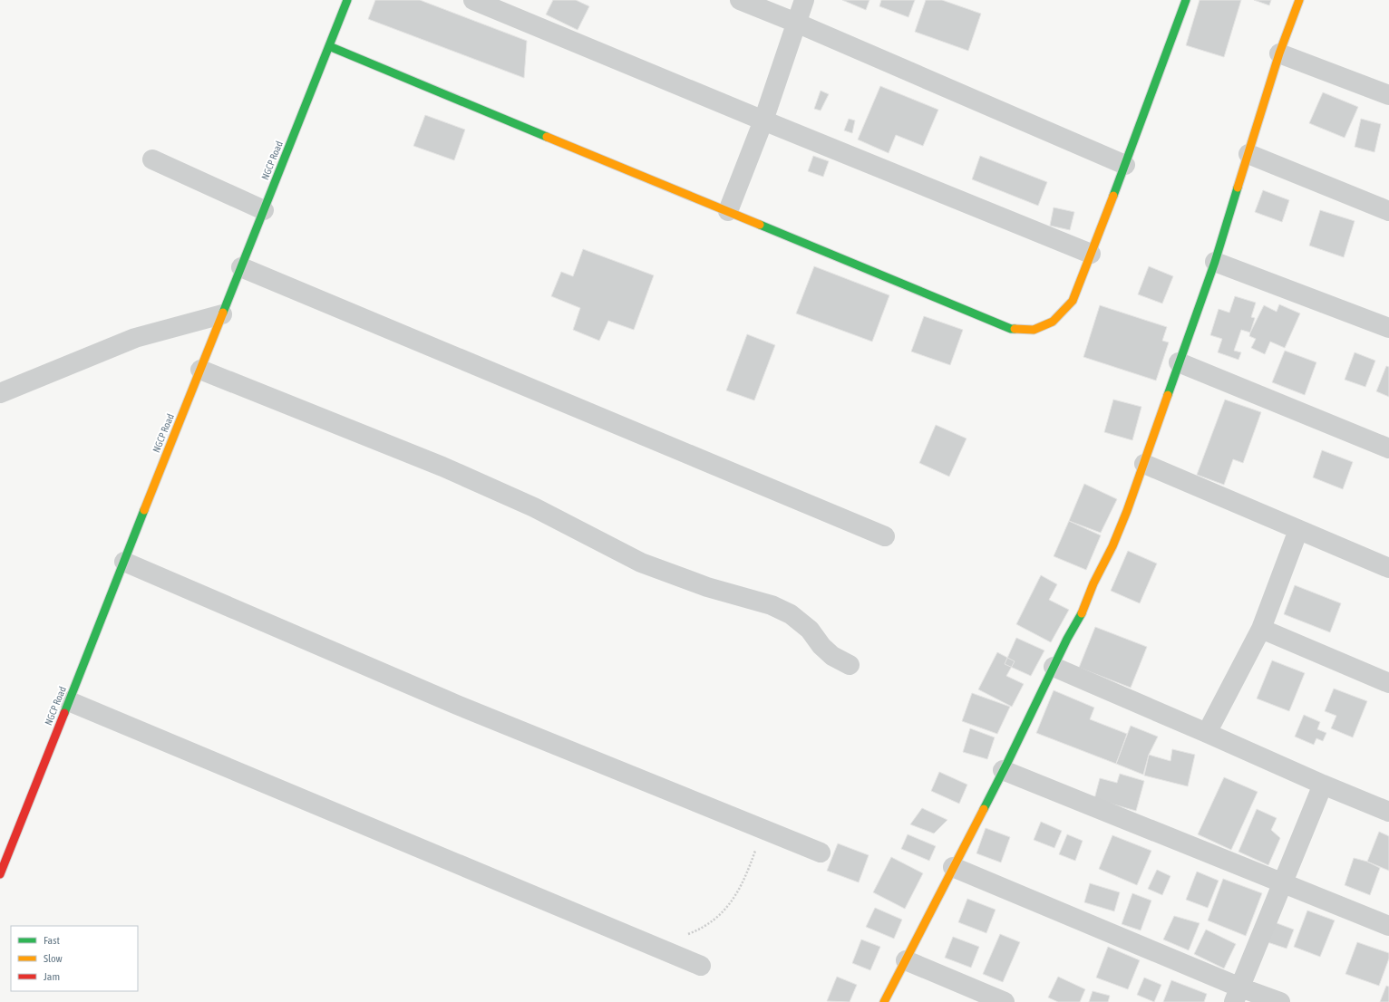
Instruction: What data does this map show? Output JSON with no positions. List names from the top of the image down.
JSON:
{
  "streets": {
    "street": ["NGCP Road"]
  },
  "legend": ["Fast", "Slow", "Jam"]
}
